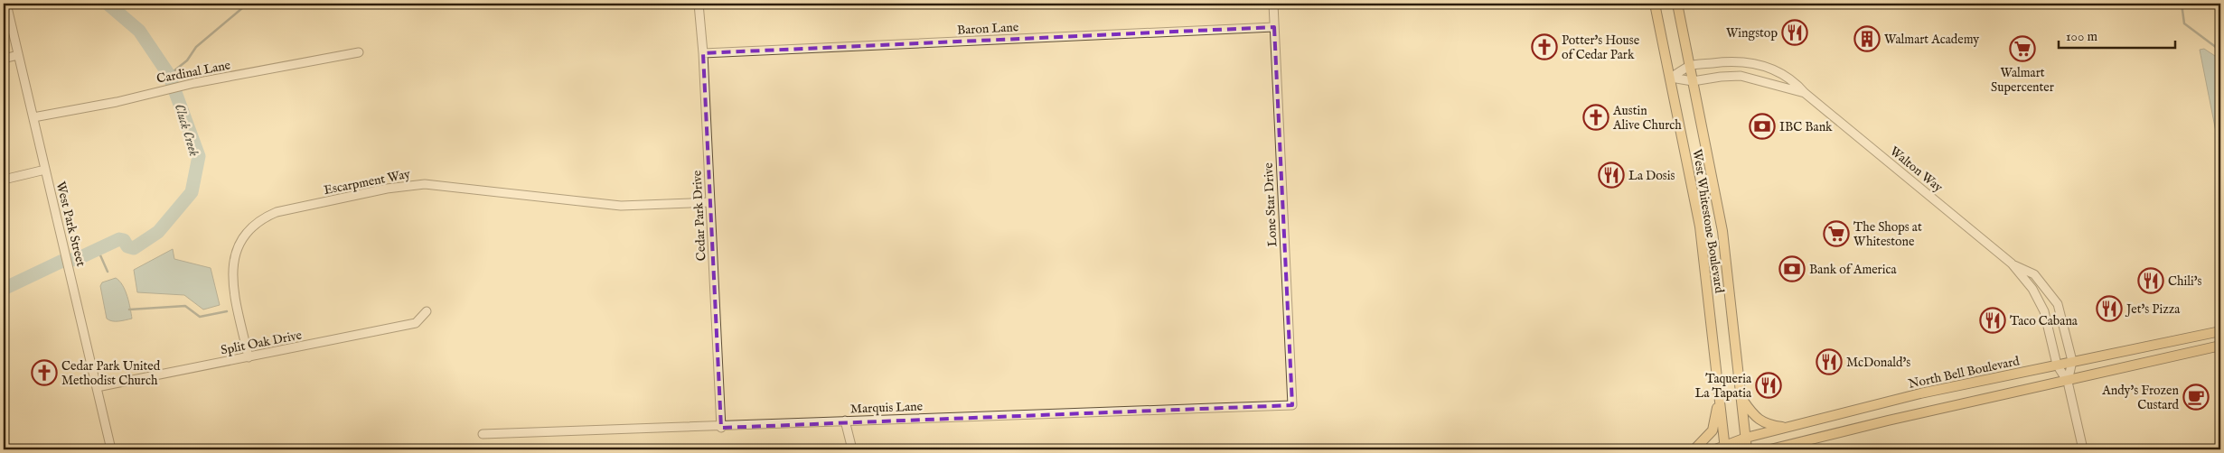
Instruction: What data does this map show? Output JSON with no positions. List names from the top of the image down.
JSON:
{
  "streets": {
    "main road": ["West Whitestone Boulevard", "North Bell Boulevard"],
    "street": [
      "Baron Lane",
      "Cardinal Lane",
      "Walton Way",
      "Escarpment Way",
      "Lone Star Drive",
      "Cedar Park Drive",
      "West Park Street",
      "Split Oak Drive",
      "Marquis Lane"
    ]
  },
  "crossings": [
    ["Baron Lane", "Lone Star Drive"],
    ["Baron Lane", "Cedar Park Drive"],
    ["Cardinal Lane", "West Park Street"],
    ["Walton Way", "West Whitestone Boulevard"],
    ["Walton Way", "North Bell Boulevard"],
    ["Escarpment Way", "Cedar Park Drive"],
    ["Escarpment Way", "Split Oak Drive"],
    ["Lone Star Drive", "Marquis Lane"],
    ["Cedar Park Drive", "Marquis Lane"],
    ["West Whitestone Boulevard", "North Bell Boulevard"],
    ["West Park Street", "Split Oak Drive"]
  ],
  "water": ["Cluck Creek"],
  "places": {
    "restaurant": [
      "Wingstop",
      "La Dosis",
      "Chili's",
      "Jet's Pizza",
      "Taco Cabana",
      "McDonald's",
      "Taqueria La Tapatia"
    ],
    "building": ["Walmart Academy"],
    "church": ["Potter's House of Cedar Park", "Austin Alive Church", "Cedar Park United Methodist Church"],
    "supermarket": ["Walmart Supercenter", "The Shops at Whitestone"],
    "bank": ["IBC Bank", "Bank of America"],
    "cafe": ["Andy's Frozen Custard"]
  },
  "scale_bar": "100 m"
}
